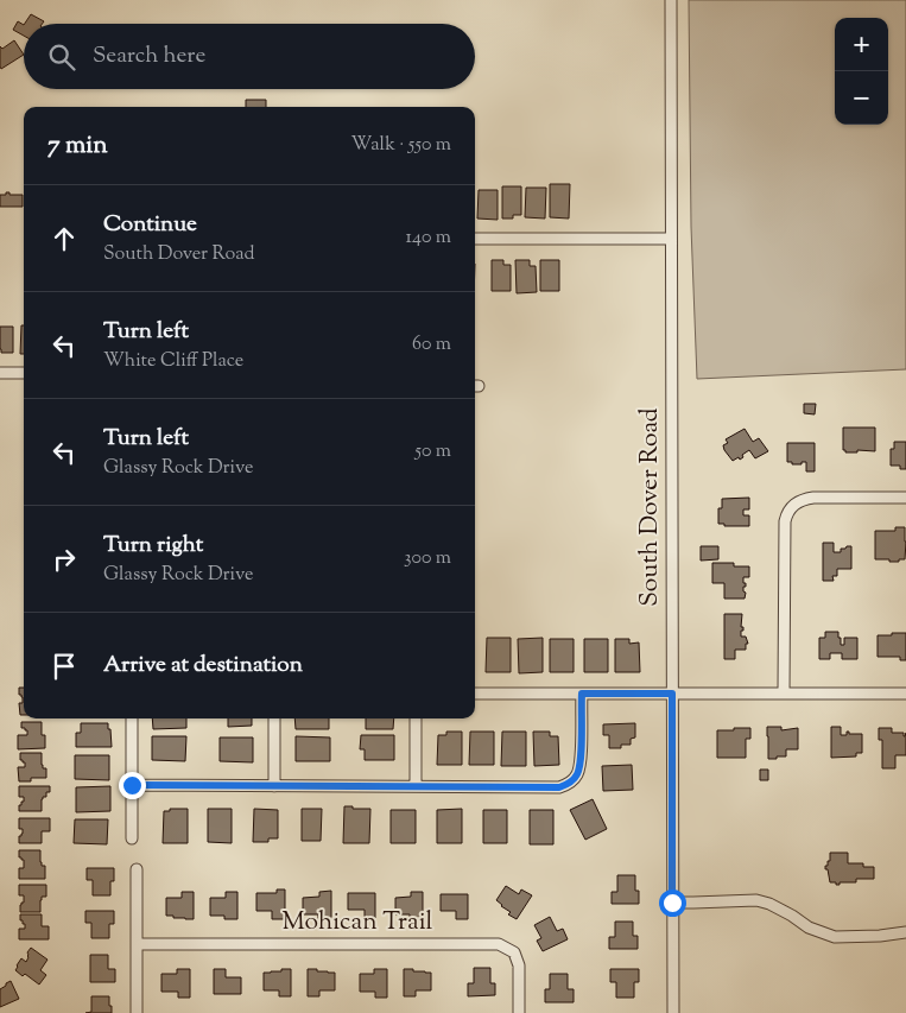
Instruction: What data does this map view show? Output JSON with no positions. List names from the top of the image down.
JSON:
{
  "streets": {
    "street": ["South Dover Road", "Mohican Trail"]
  },
  "page": {
    "map_buttons": ["+", "−"],
    "search": "Search here",
    "heading": ["7 min", "Walk · 550 m"],
    "list": [
      ["Continue", "South Dover Road", "140 m"],
      ["Turn left", "White Cliff Place", "60 m"],
      ["Turn left", "Glassy Rock Drive", "50 m"],
      ["Turn right", "Glassy Rock Drive", "300 m"],
      "Arrive at destination"
    ]
  }
}
